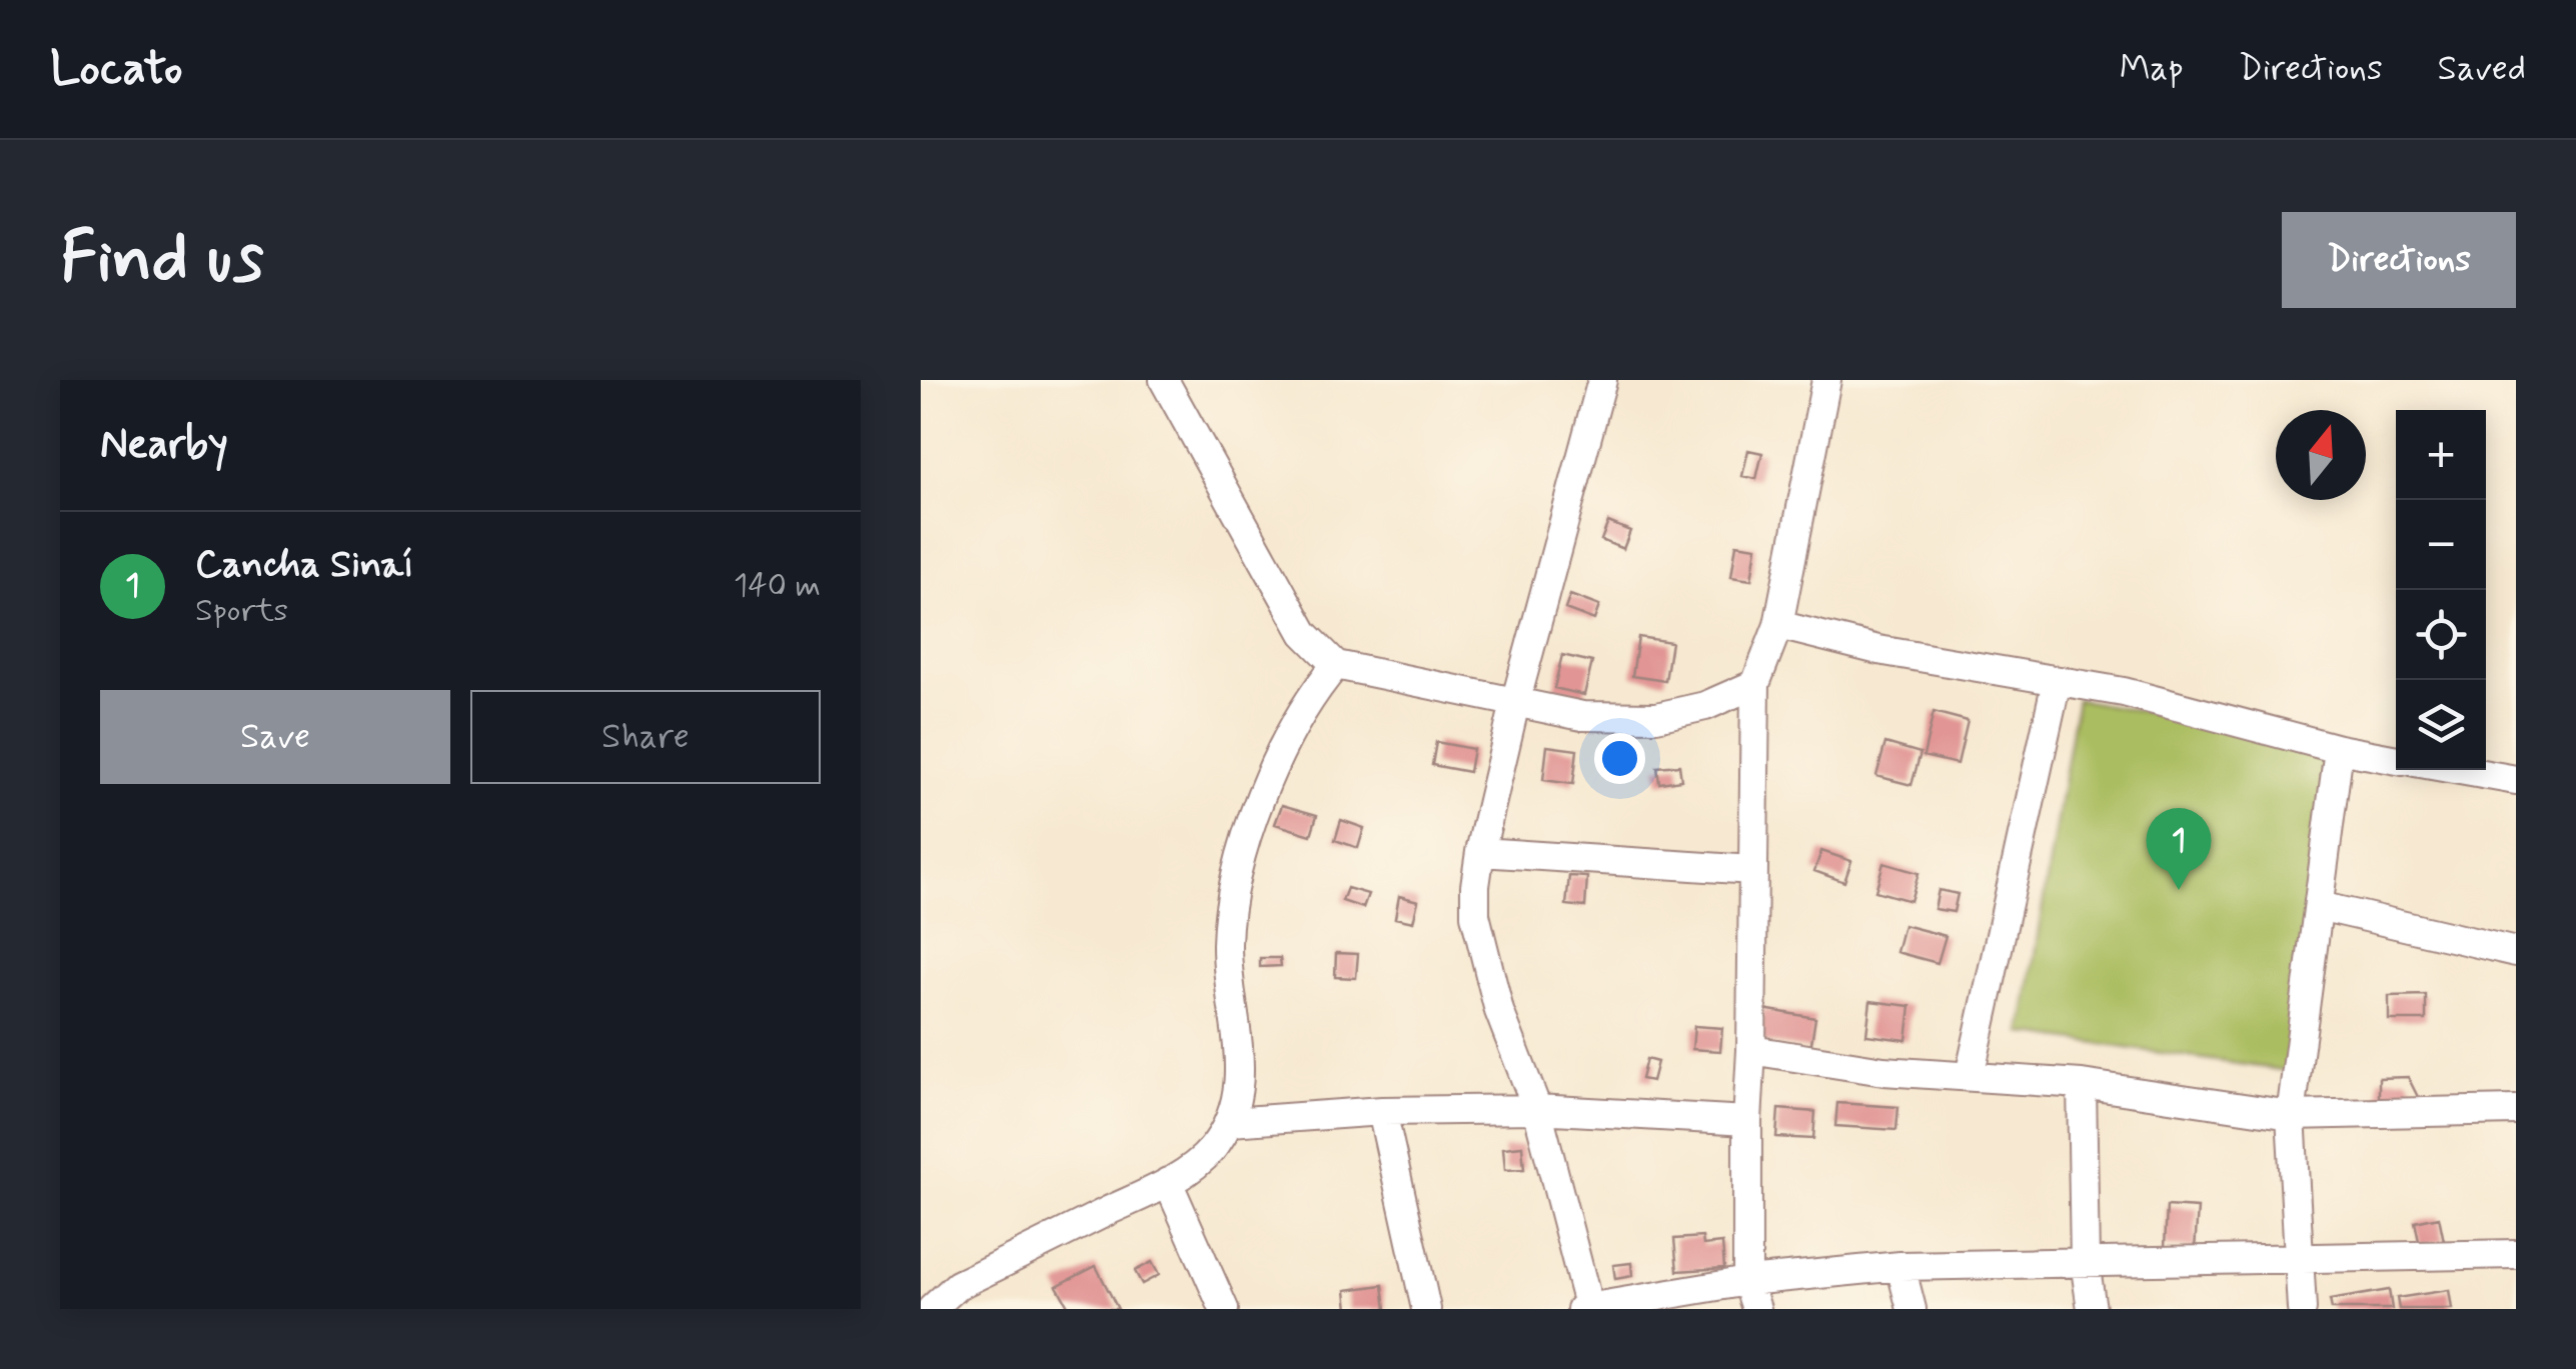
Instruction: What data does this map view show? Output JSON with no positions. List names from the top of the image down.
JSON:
{
  "north": "top",
  "page": {
    "header": "Locato",
    "nav": ["Map", "Directions", "Saved"],
    "buttons": [
      "Directions",
      ["Save", "Share"]
    ],
    "title": "Find us",
    "heading": "Nearby",
    "map_buttons": ["+", "−"],
    "list": [
      {
        "mark": "1",
        "name": "Cancha Sinaí",
        "note": "Sports",
        "value": "140 m"
      }
    ],
    "pins": "1"
  }
}
